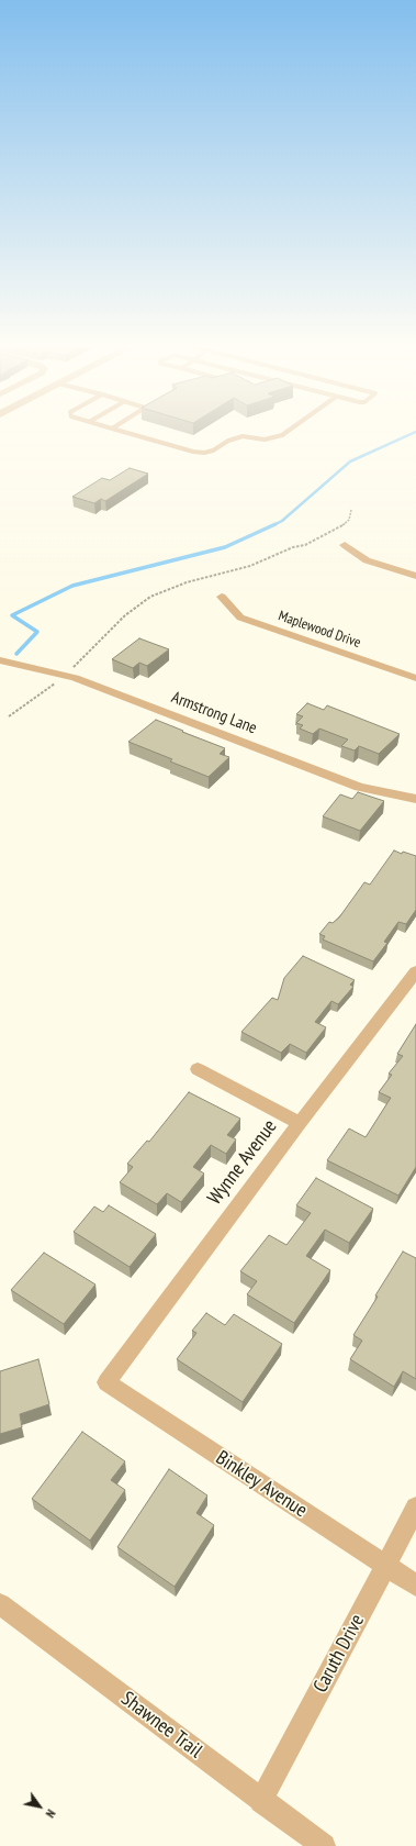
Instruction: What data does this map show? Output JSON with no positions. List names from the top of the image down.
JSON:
{
  "streets": {
    "street": [
      "Maplewood Drive",
      "Armstrong Lane",
      "Wynne Avenue",
      "Binkley Avenue",
      "Caruth Drive",
      "Shawnee Trail"
    ]
  },
  "crossings": [
    ["Wynne Avenue", "Binkley Avenue"],
    ["Binkley Avenue", "Caruth Drive"],
    ["Caruth Drive", "Shawnee Trail"]
  ],
  "north": "bottom right"
}
